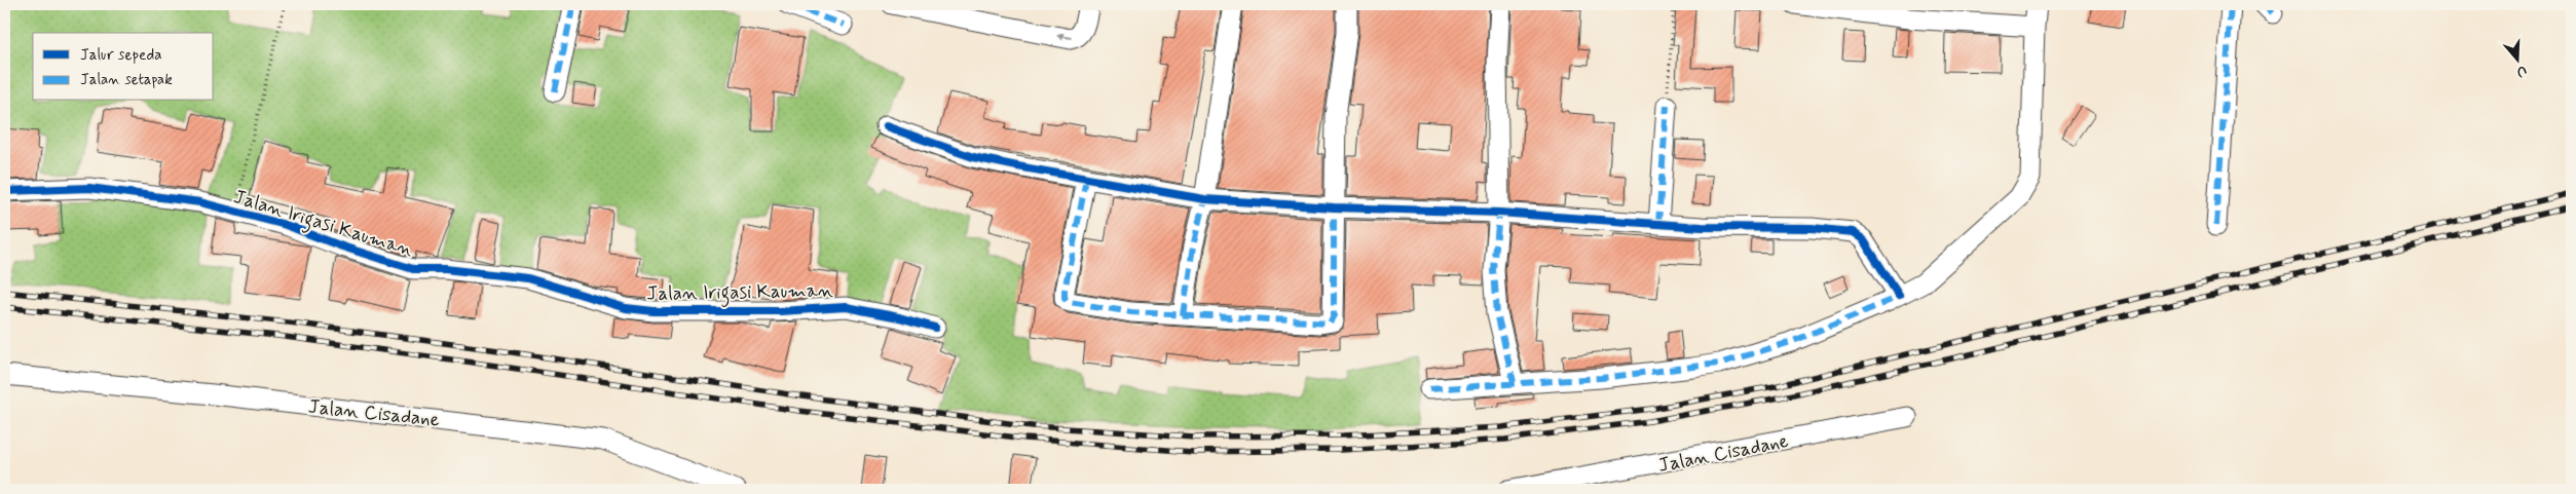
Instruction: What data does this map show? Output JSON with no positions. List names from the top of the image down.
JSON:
{
  "streets": {
    "street": ["Jalan Irigasi Kauman", "Jalan Cisadane"]
  },
  "legend": ["Jalur sepeda", "Jalan setapak"],
  "north": "bottom"
}
